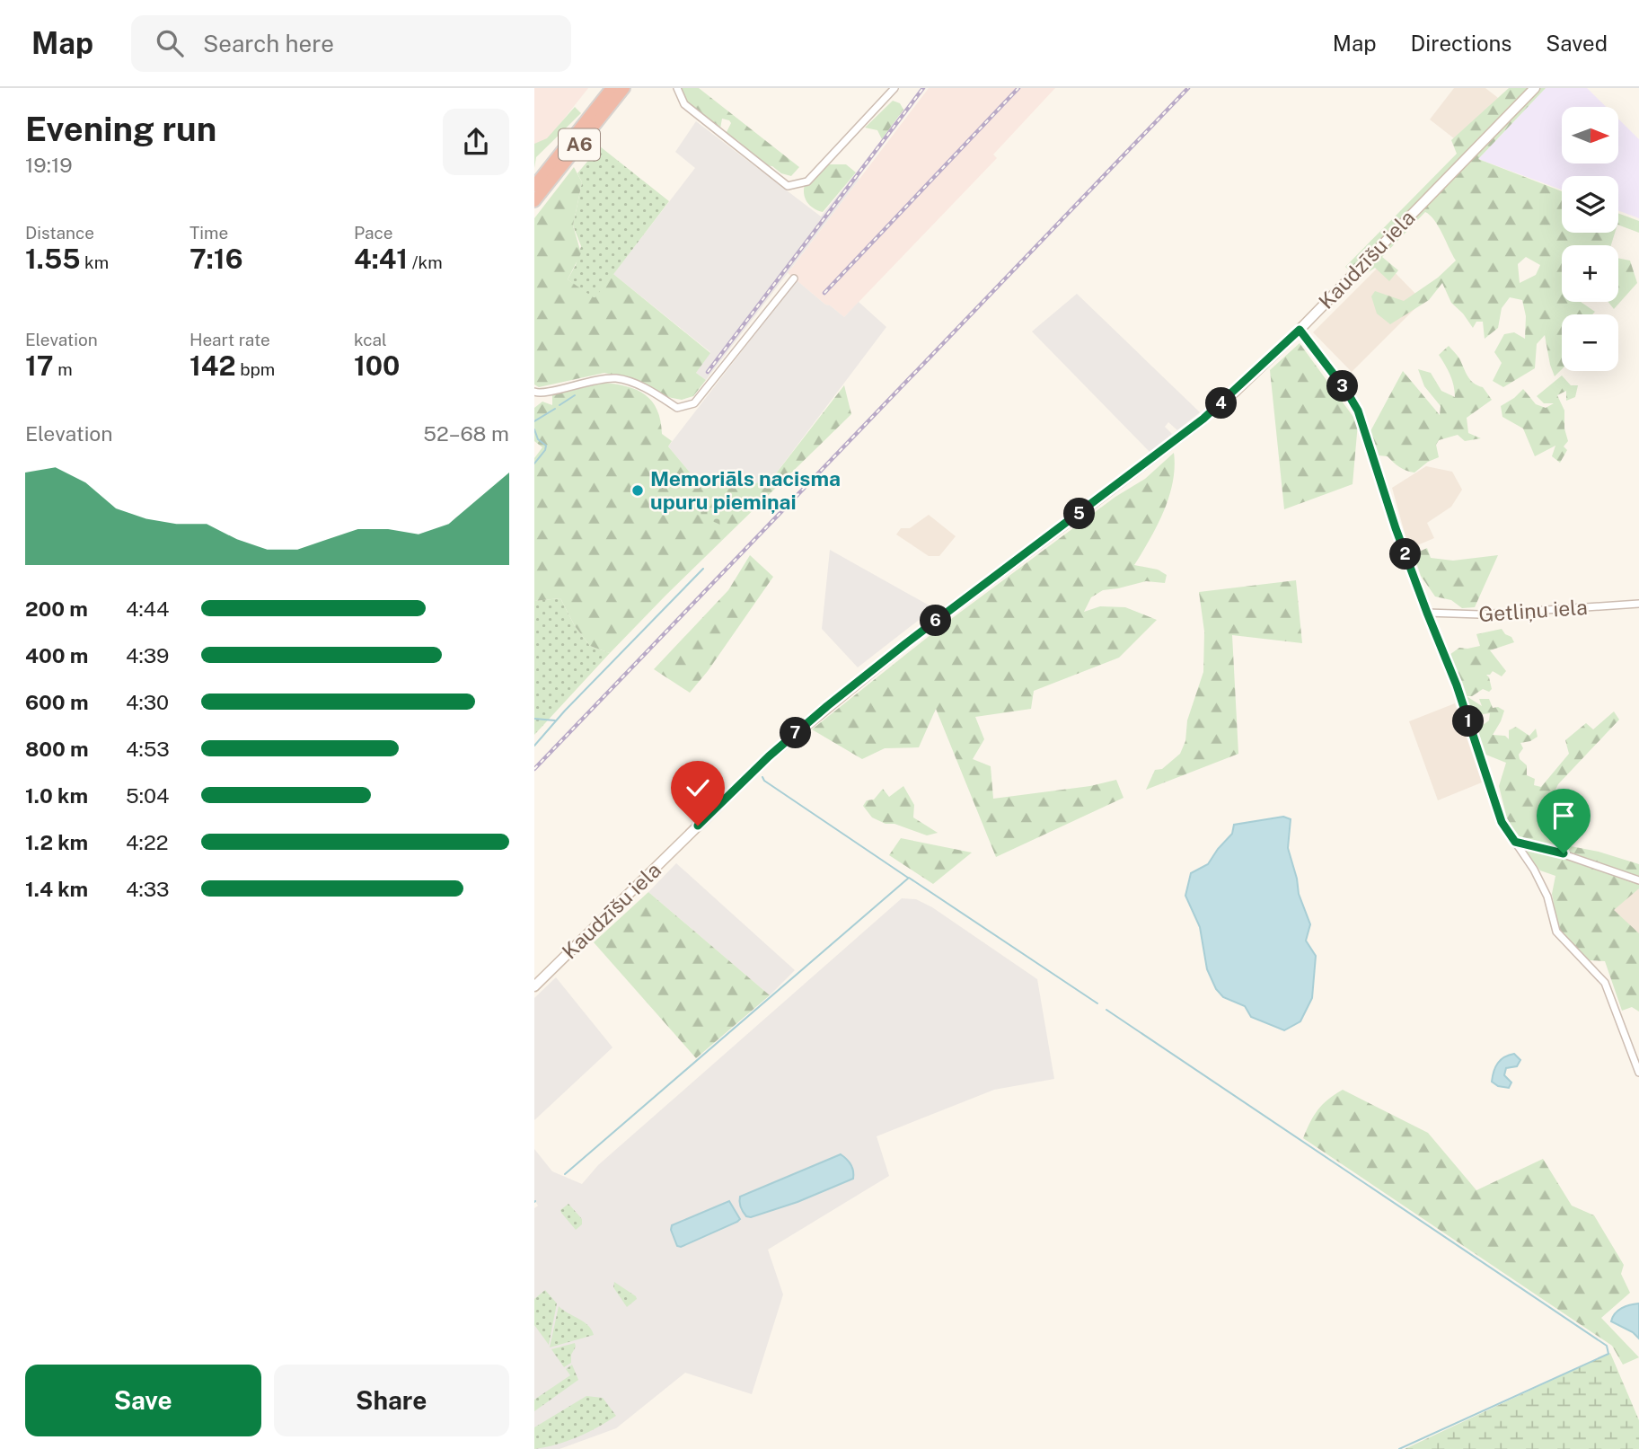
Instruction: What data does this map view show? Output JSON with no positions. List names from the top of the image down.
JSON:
{
  "streets": {
    "highway": ["A6"],
    "street": ["Kaudzīšu iela", "Getliņu iela"]
  },
  "places": ["Memoriāls nacisma upuru piemiņai"],
  "north": "right",
  "page": {
    "header": "Map",
    "search": "Search here",
    "nav": ["Map", "Directions", "Saved"],
    "heading": ["Evening run", "19:19"],
    "map_buttons": ["+", "−"],
    "stats": [
      ["Distance", "1.55 km"],
      ["Time", "7:16"],
      ["Pace", "4:41 /km"],
      ["Elevation", "17 m"],
      ["Heart rate", "142 bpm"],
      ["kcal", "100"]
    ],
    "pins": [
      "3",
      "4",
      "5",
      "2",
      "6",
      "1",
      "7"
    ],
    "chart": ["Elevation", "52–68 m"],
    "list": [
      {
        "name": "200 m",
        "note": "4:44"
      },
      {
        "name": "400 m",
        "note": "4:39"
      },
      {
        "name": "600 m",
        "note": "4:30"
      },
      {
        "name": "800 m",
        "note": "4:53"
      },
      {
        "name": "1.0 km",
        "note": "5:04"
      },
      {
        "name": "1.2 km",
        "note": "4:22"
      },
      {
        "name": "1.4 km",
        "note": "4:33"
      }
    ],
    "buttons": ["Save", "Share"]
  }
}
